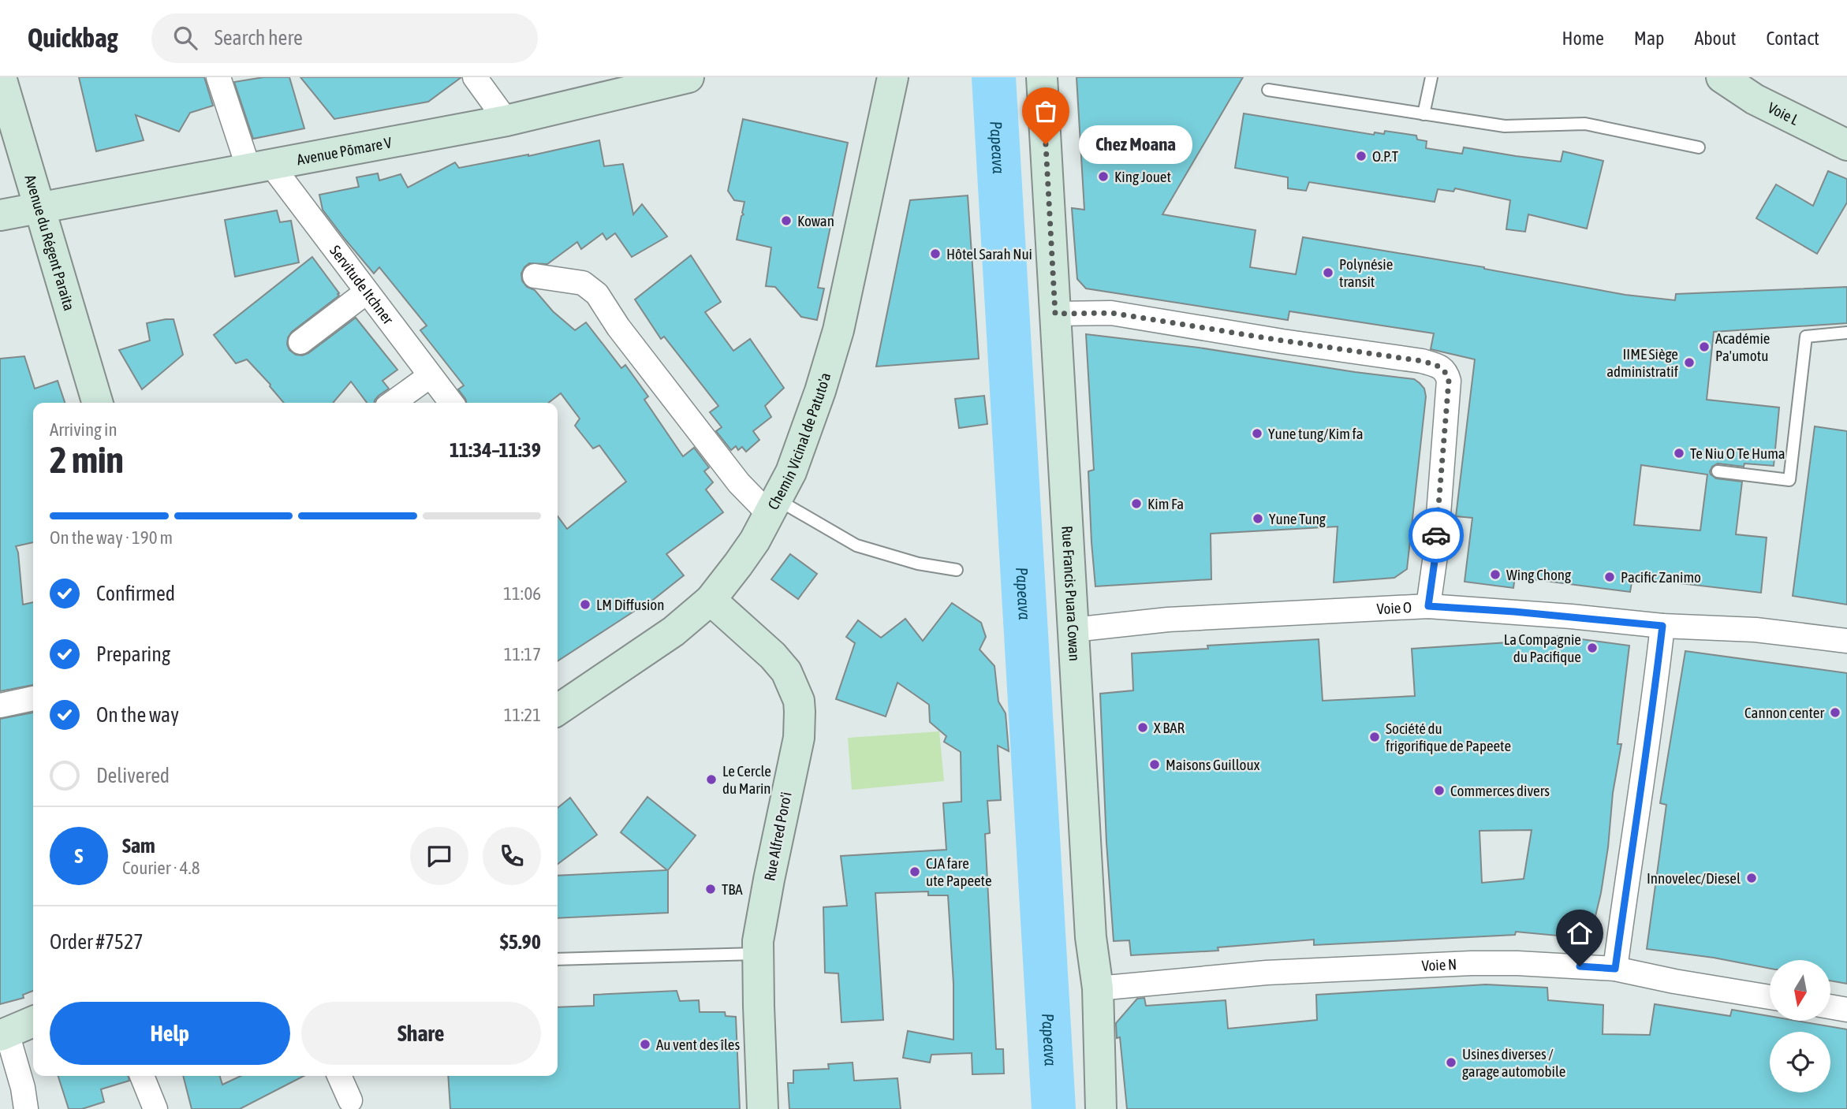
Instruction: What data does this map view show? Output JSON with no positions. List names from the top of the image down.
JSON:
{
  "streets": {
    "main road": [
      "Voie L",
      "Avenue Pōmare V",
      "Avenue du Régent Paraita",
      "Chemin Vicinal de Patuto'a",
      "Rue Francis Puara Cowan",
      "Rue Alfred Poro'i"
    ],
    "street": ["Servitude Itchner", "Voie O", "Voie N"]
  },
  "crossings": [
    ["Avenue Pōmare V", "Avenue du Régent Paraita"],
    ["Avenue Pōmare V", "Servitude Itchner"],
    ["Chemin Vicinal de Patuto'a", "Rue Alfred Poro'i"],
    ["Rue Francis Puara Cowan", "Voie O"],
    ["Rue Francis Puara Cowan", "Voie N"]
  ],
  "water": ["Papeava"],
  "places": [
    "Chez Moana",
    "O.P.T",
    "King Jouet",
    "Kowan",
    "Hôtel Sarah Nui",
    "Polynésie transit",
    "Académie Pa'umotu",
    "IIME Siège administratif",
    "Yune tung/Kim fa",
    "Te Niu O Te Huma",
    "Kim Fa",
    "Yune Tung",
    "Wing Chong",
    "Pacific Zanimo",
    "LM Diffusion",
    "La Compagnie du Pacifique",
    "Cannon center",
    "X BAR",
    "Société du frigorifique de Papeete",
    "Maisons Guilloux",
    "Le Cercle du Marin",
    "Commerces divers",
    "CJA fare ute Papeete",
    "Innovelec/Diesel",
    "TBA",
    "Au vent des îles",
    "Usines diverses / garage automobile"
  ],
  "north": "bottom",
  "page": {
    "header": "Quickbag",
    "search": "Search here",
    "nav": [
      "Home",
      "Map",
      "About",
      "Contact"
    ],
    "bubble": "Chez Moana",
    "heading": ["2 min", "Arriving in", "11:34–11:39"],
    "panel": [
      "Sam",
      "Courier · 4.8",
      "Order #7527",
      "$5.90"
    ],
    "bar": "On the way · 190 m",
    "list": [
      ["Confirmed", "11:06"],
      ["Preparing", "11:17"],
      ["On the way", "11:21"],
      "Delivered"
    ],
    "round": "S",
    "buttons": ["Help", "Share"]
  }
}
